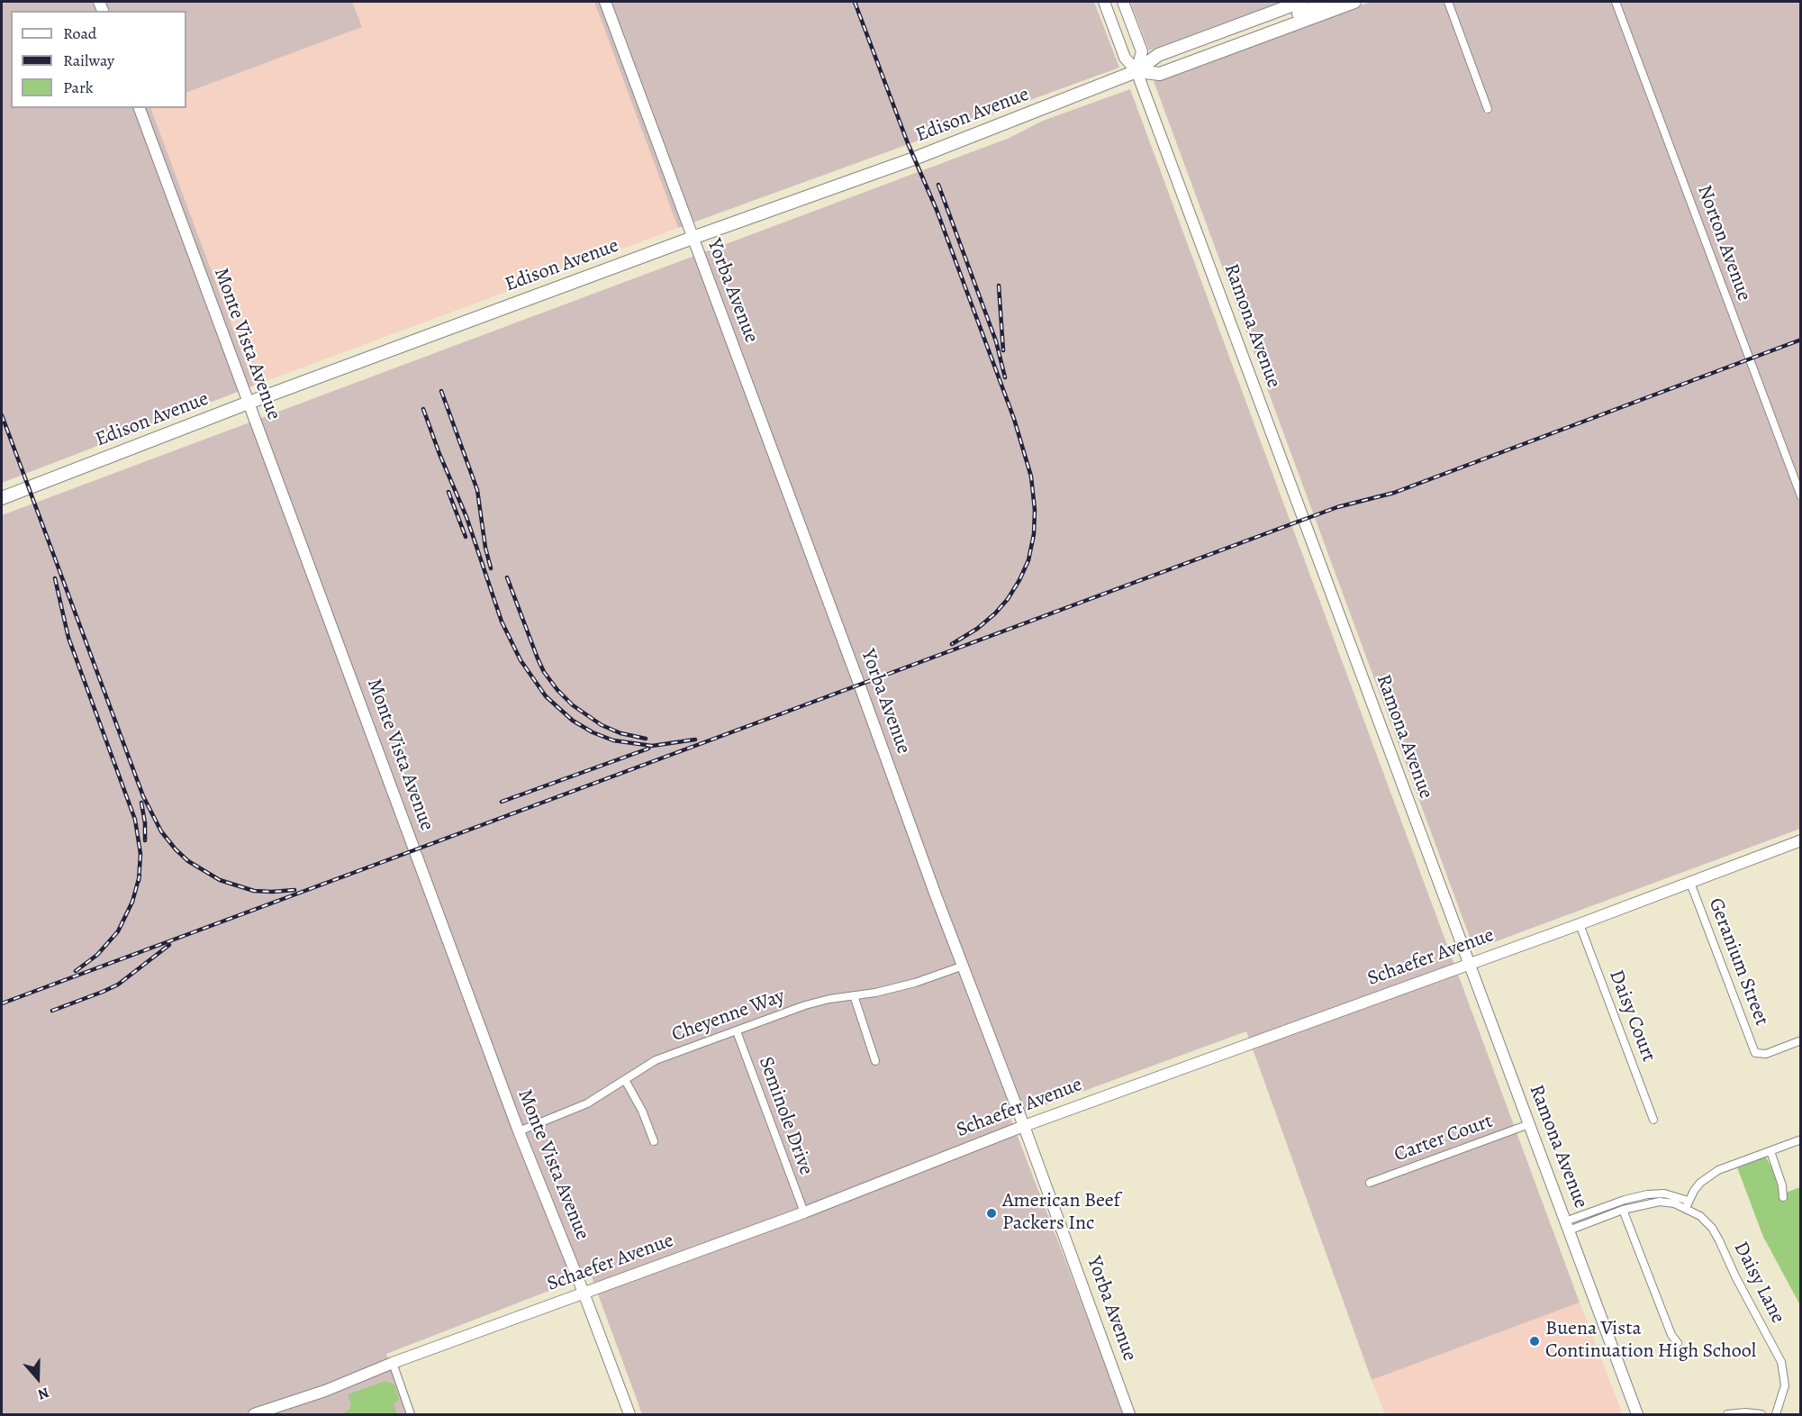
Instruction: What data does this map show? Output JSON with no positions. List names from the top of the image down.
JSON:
{
  "streets": {
    "main road": ["Edison Avenue"],
    "street": [
      "Norton Avenue",
      "Yorba Avenue",
      "Ramona Avenue",
      "Monte Vista Avenue",
      "Schaefer Avenue",
      "Geranium Street",
      "Cheyenne Way",
      "Daisy Court",
      "Seminole Drive",
      "Carter Court",
      "Daisy Lane"
    ]
  },
  "crossings": [
    ["Edison Avenue", "Yorba Avenue"],
    ["Edison Avenue", "Ramona Avenue"],
    ["Edison Avenue", "Monte Vista Avenue"],
    ["Yorba Avenue", "Schaefer Avenue"],
    ["Yorba Avenue", "Cheyenne Way"],
    ["Ramona Avenue", "Schaefer Avenue"],
    ["Ramona Avenue", "Carter Court"],
    ["Monte Vista Avenue", "Schaefer Avenue"],
    ["Monte Vista Avenue", "Cheyenne Way"],
    ["Schaefer Avenue", "Geranium Street"],
    ["Schaefer Avenue", "Daisy Court"],
    ["Schaefer Avenue", "Seminole Drive"],
    ["Cheyenne Way", "Seminole Drive"]
  ],
  "places": ["American Beef Packers Inc", "Buena Vista Continuation High School"],
  "legend": ["Road", "Railway", "Park"],
  "north": "bottom"
}
